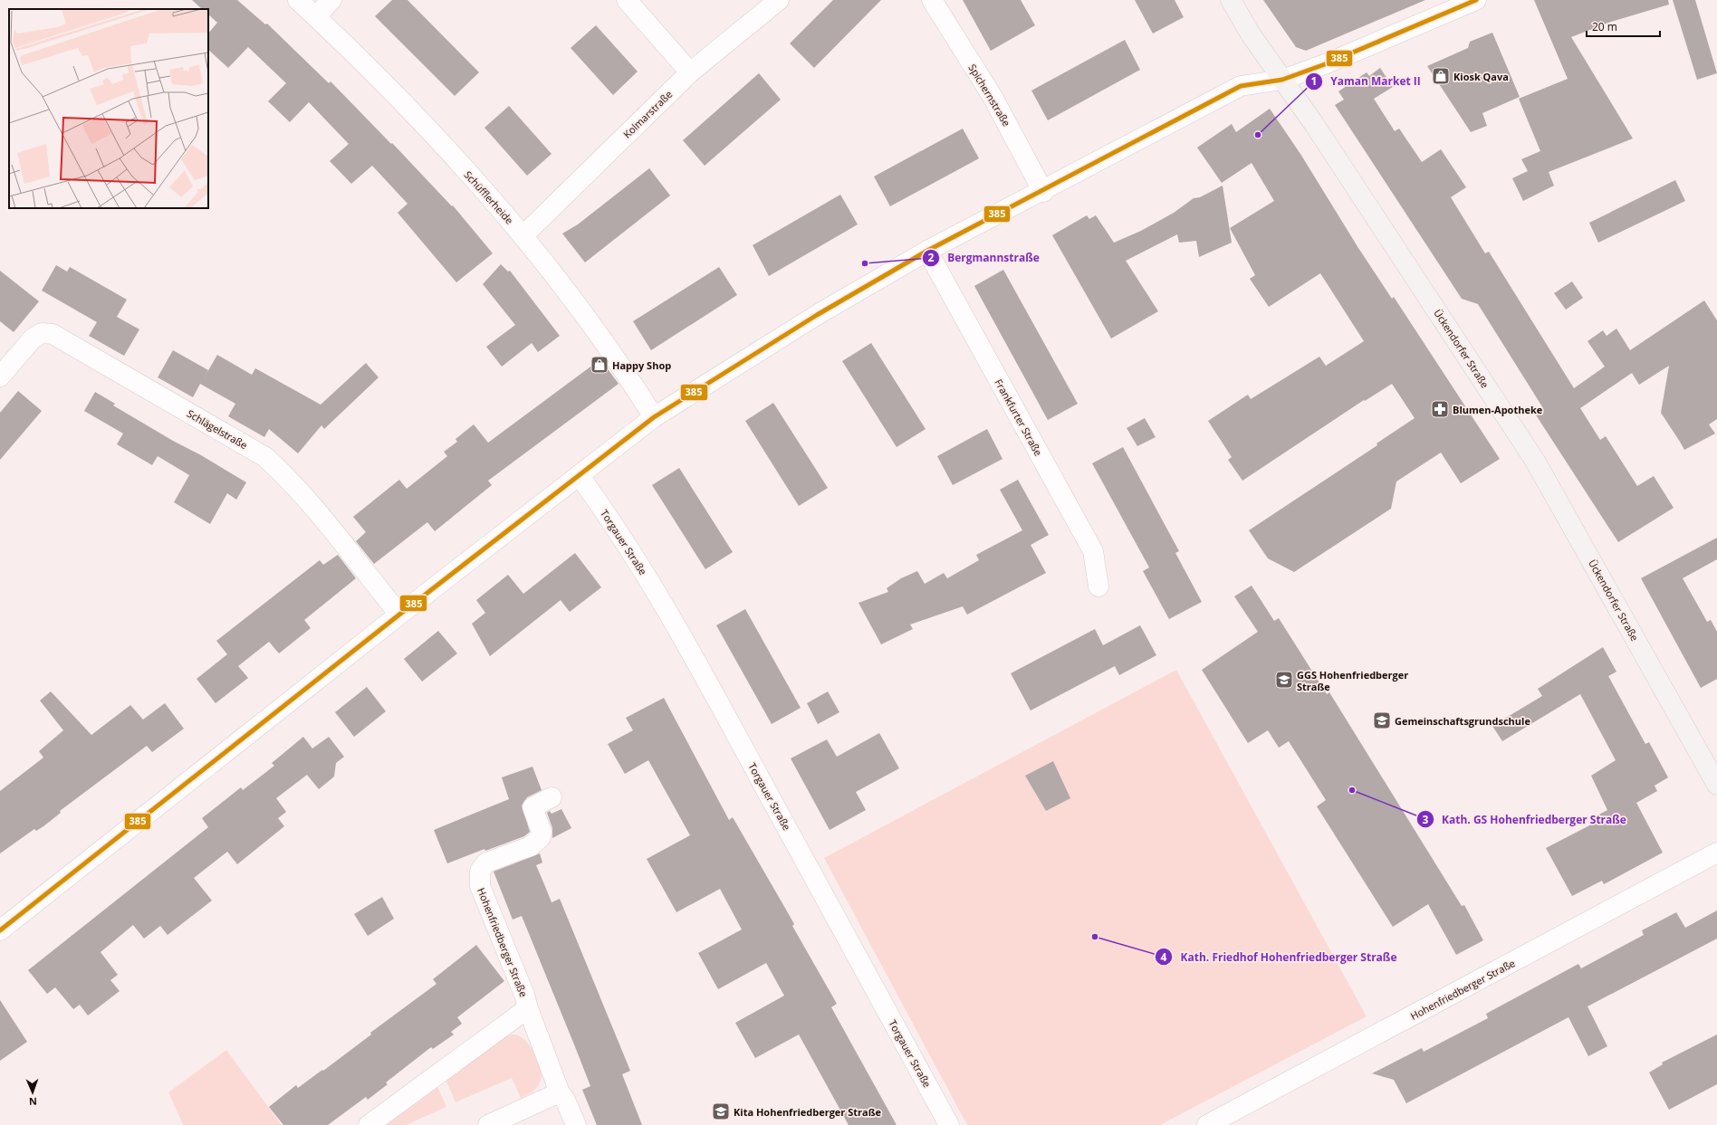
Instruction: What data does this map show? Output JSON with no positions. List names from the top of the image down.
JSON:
{
  "streets": {
    "main road": ["Ückendorfer Straße"],
    "street": [
      "Spichernstraße",
      "Kolmarstraße",
      "Schüfflerheide",
      "Frankfurter Straße",
      "Schlägelstraße",
      "Torgauer Straße",
      "Hohenfriedberger Straße"
    ]
  },
  "crossings": [
    ["Kolmarstraße", "Schüfflerheide"]
  ],
  "places": {
    "shop": ["Kiosk Qava", "Happy Shop"],
    "other": [
      "Yaman Market II",
      "Bergmannstraße",
      "Kath. GS Hohenfriedberger Straße",
      "Kath. Friedhof Hohenfriedberger Straße"
    ],
    "pharmacy": ["Blumen-Apotheke"],
    "school or university": ["GGS Hohenfriedberger Straße", "Gemeinschaftsgrundschule", "Kita Hohenfriedberger Straße"]
  },
  "lines": ["transit line 385"],
  "scale_bar": "20 m",
  "north": "bottom"
}
